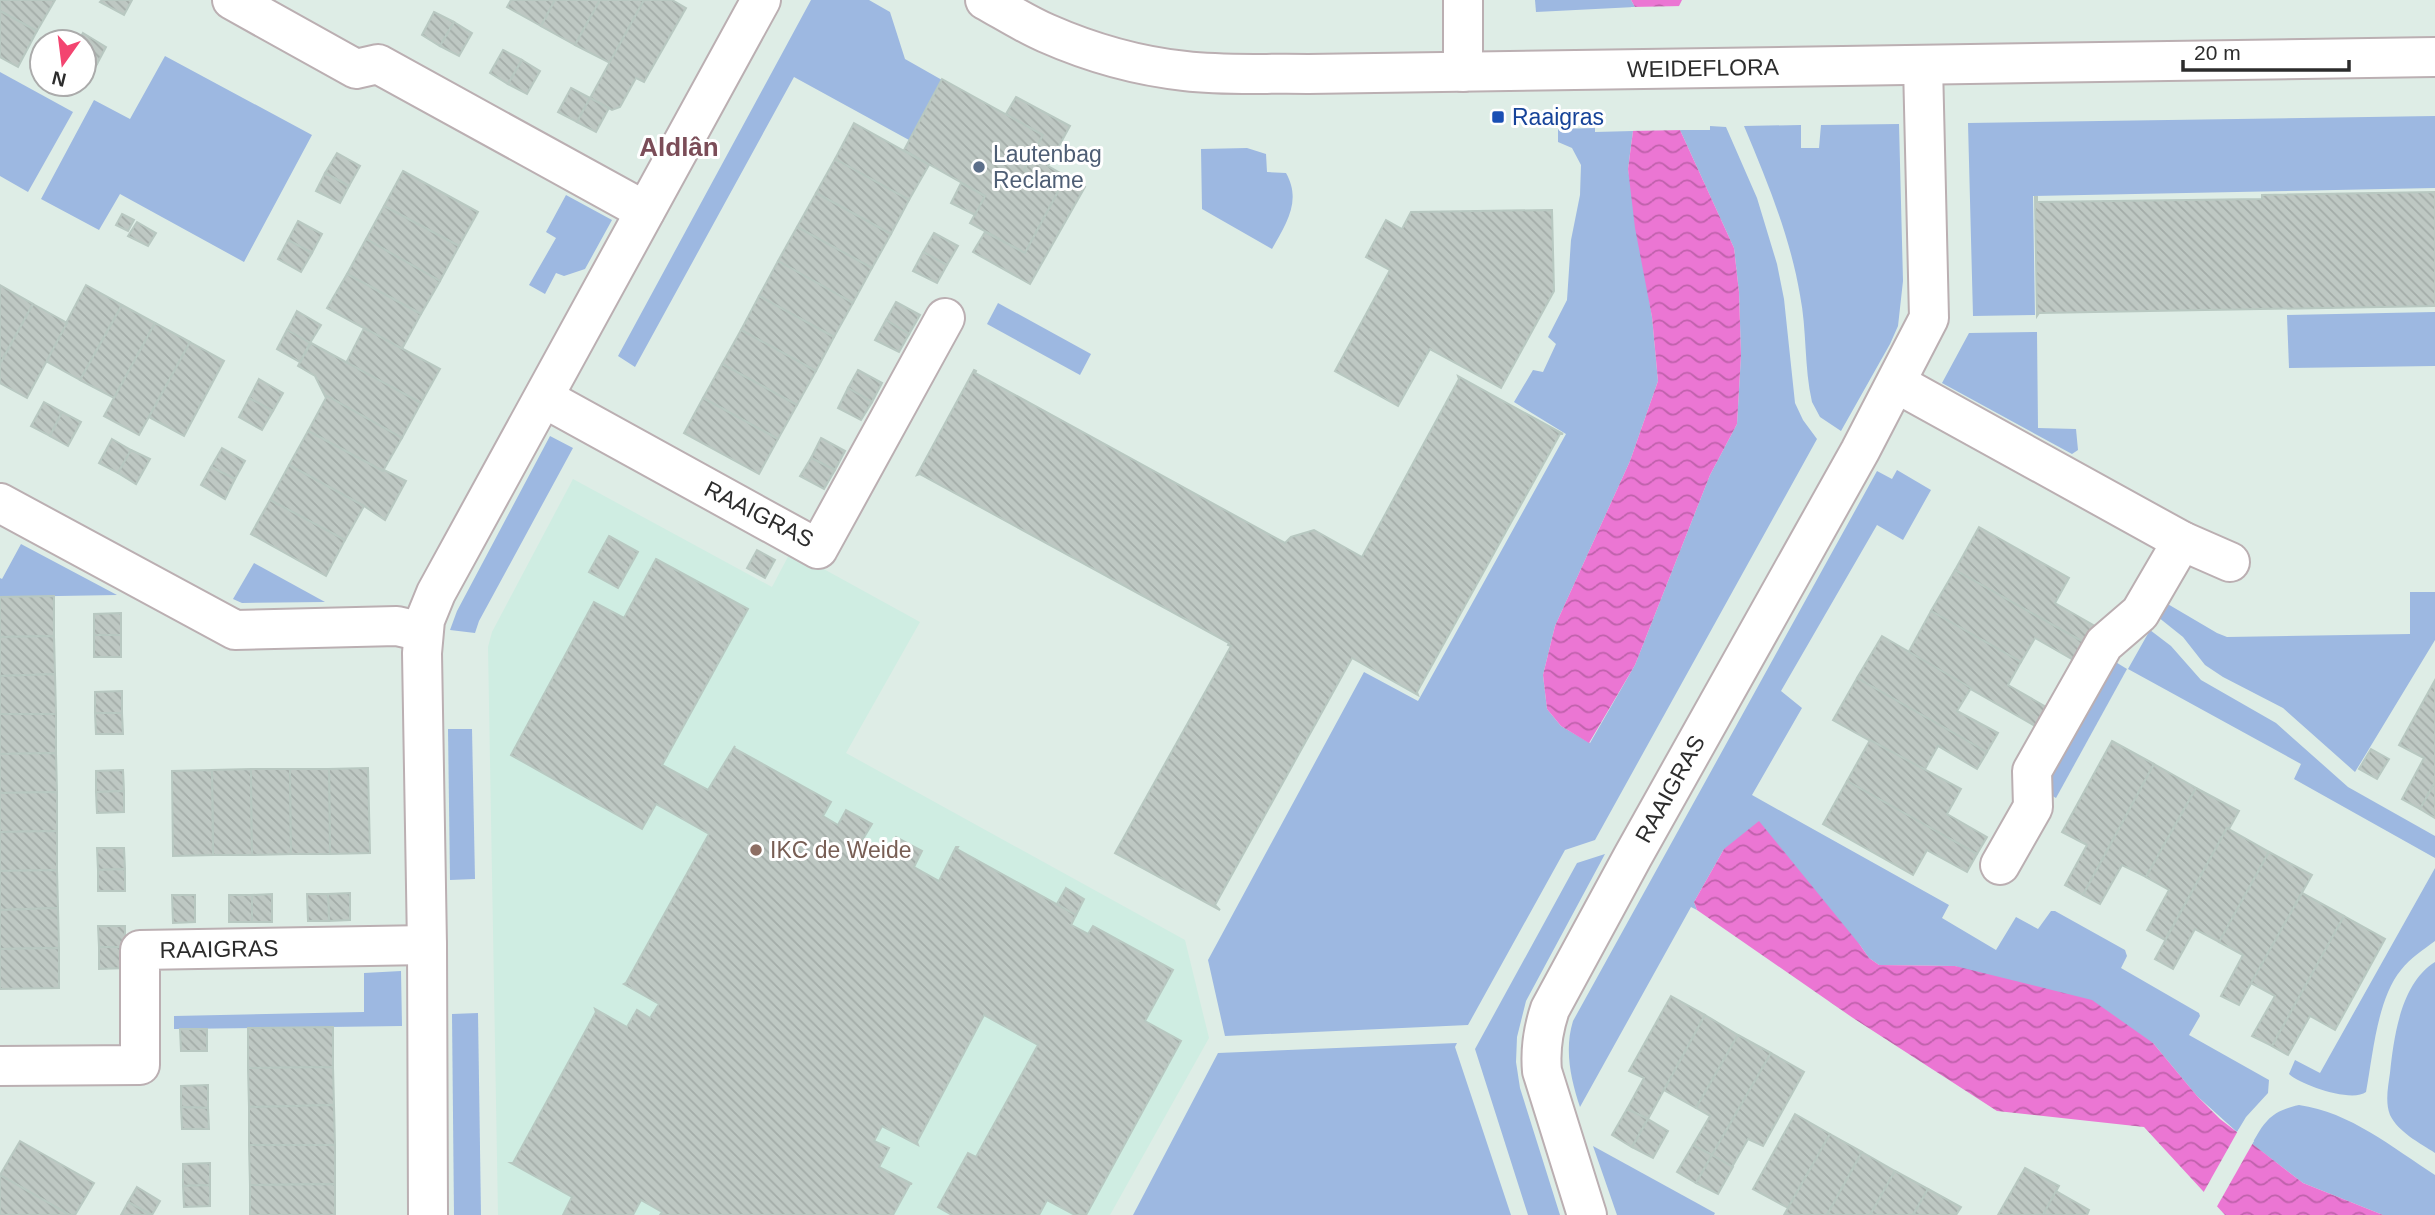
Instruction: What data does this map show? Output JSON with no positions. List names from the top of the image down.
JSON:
{
  "streets": {
    "street": ["WEIDEFLORA", "RAAIGRAS"]
  },
  "crossings": [
    ["WEIDEFLORA", "RAAIGRAS"]
  ],
  "districts": ["Aldlân"],
  "places": {
    "transit": ["Raaigras"],
    "other": ["Lautenbag Reclame", "IKC de Weide"]
  },
  "scale_bar": "20 m",
  "north": "bottom"
}
